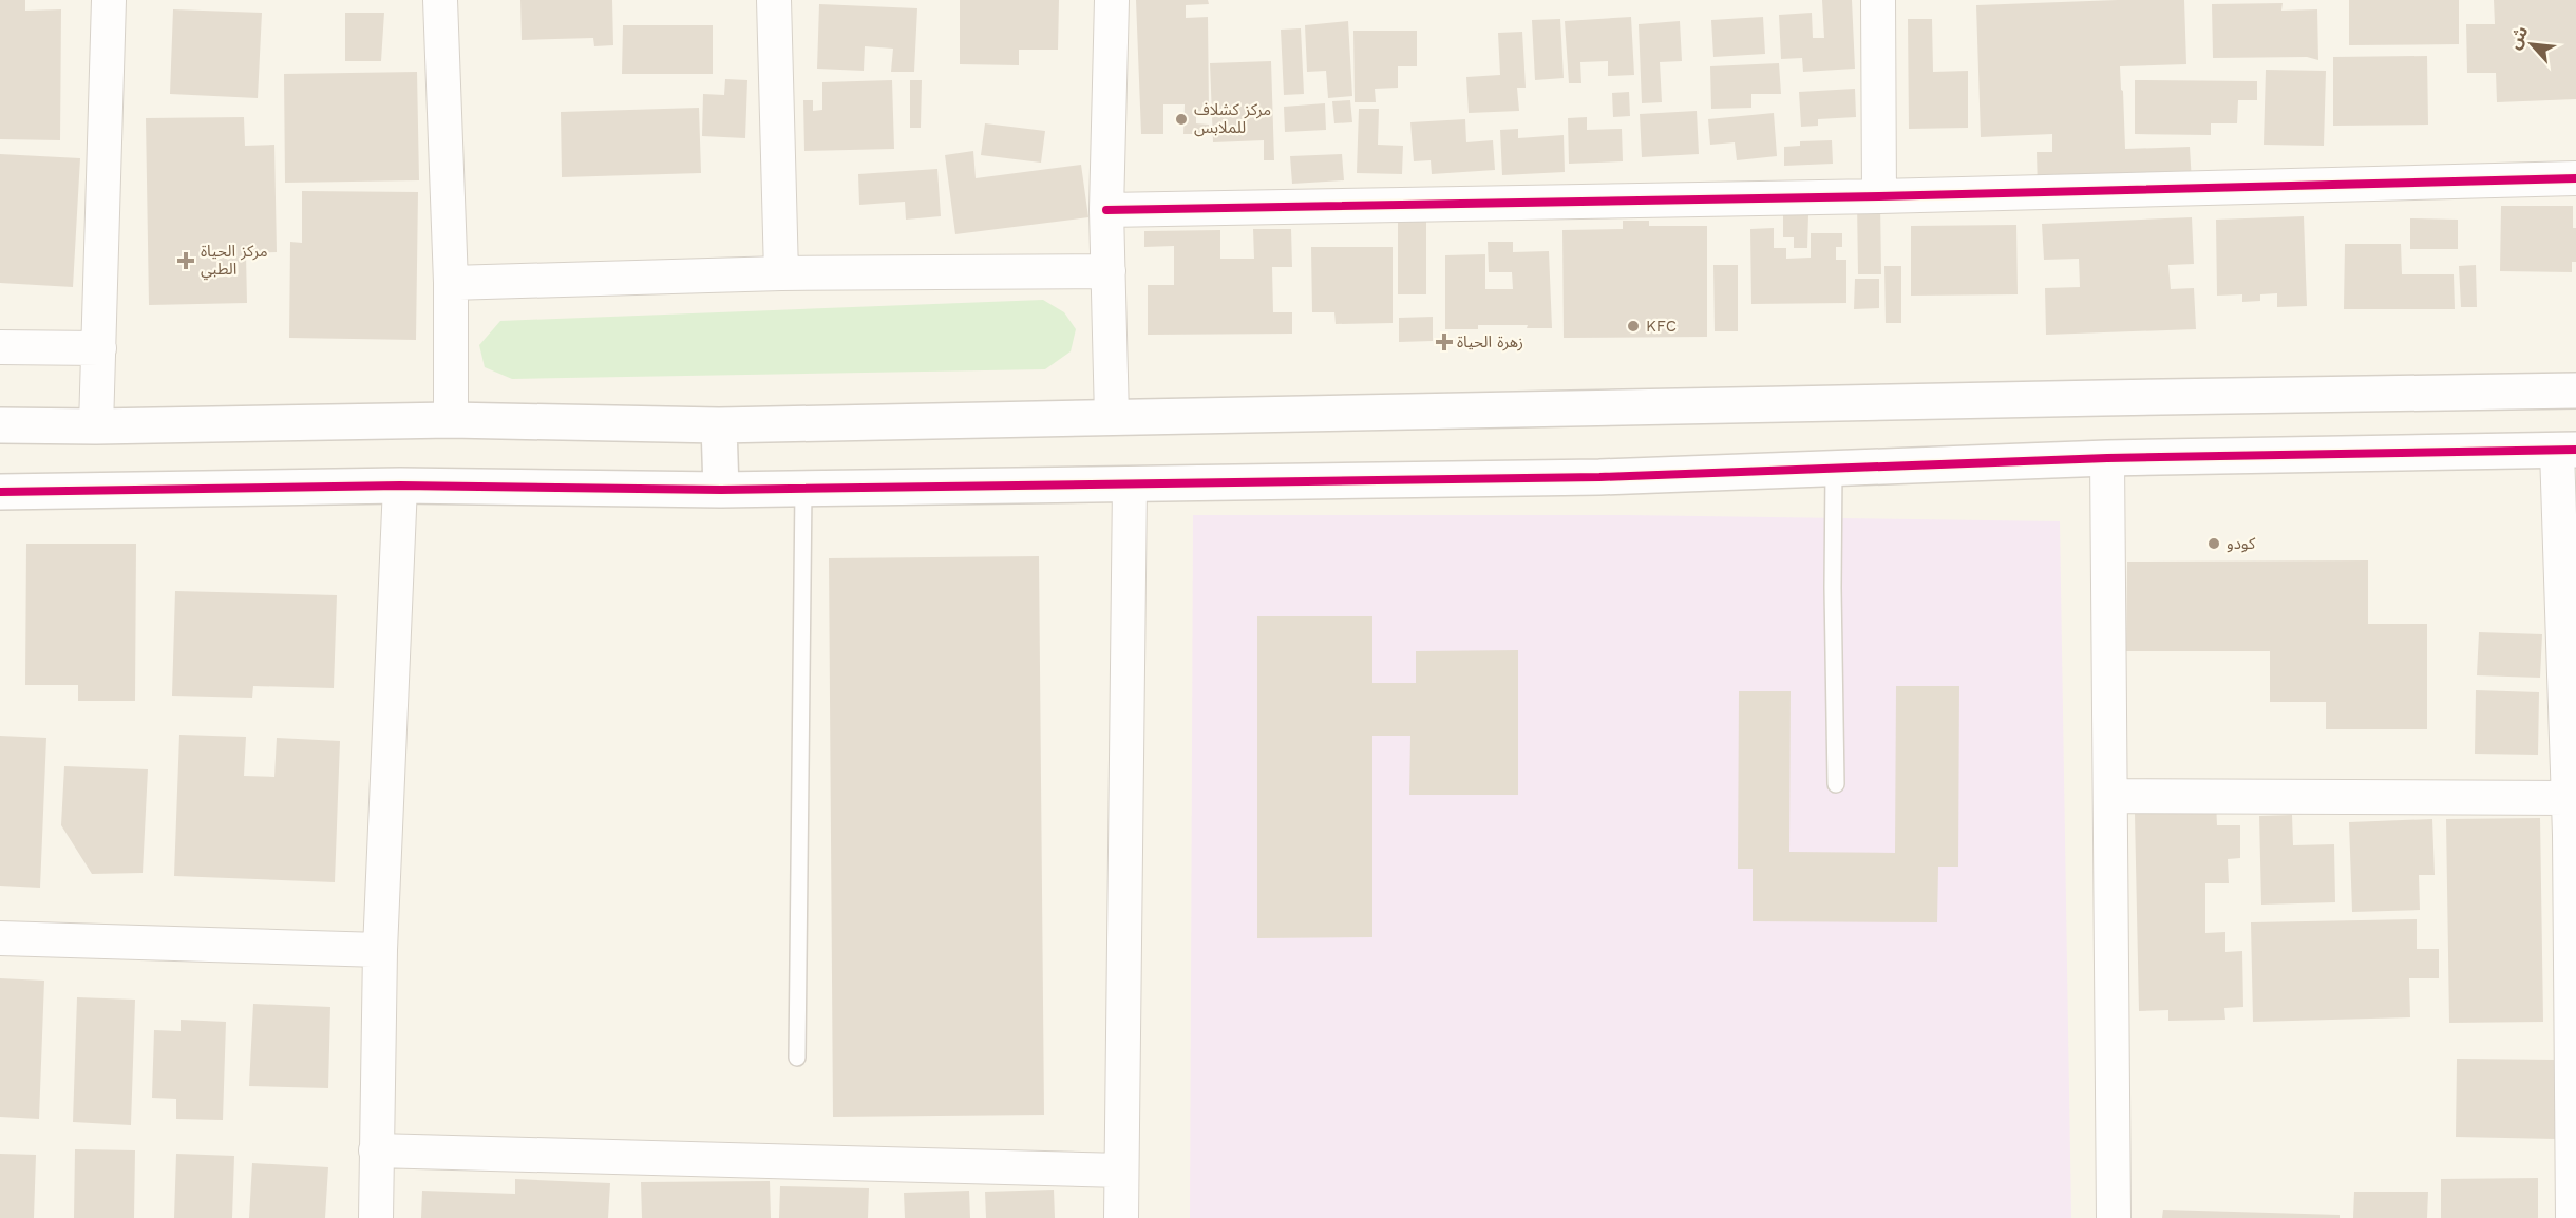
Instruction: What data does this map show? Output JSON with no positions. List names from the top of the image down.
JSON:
{
  "places": {
    "other": ["مركز كشلاف للملابس", "KFC", "كودو"],
    "health": ["مركز الحياة الطبي", "زهرة الحياة"]
  },
  "north": "top left"
}
